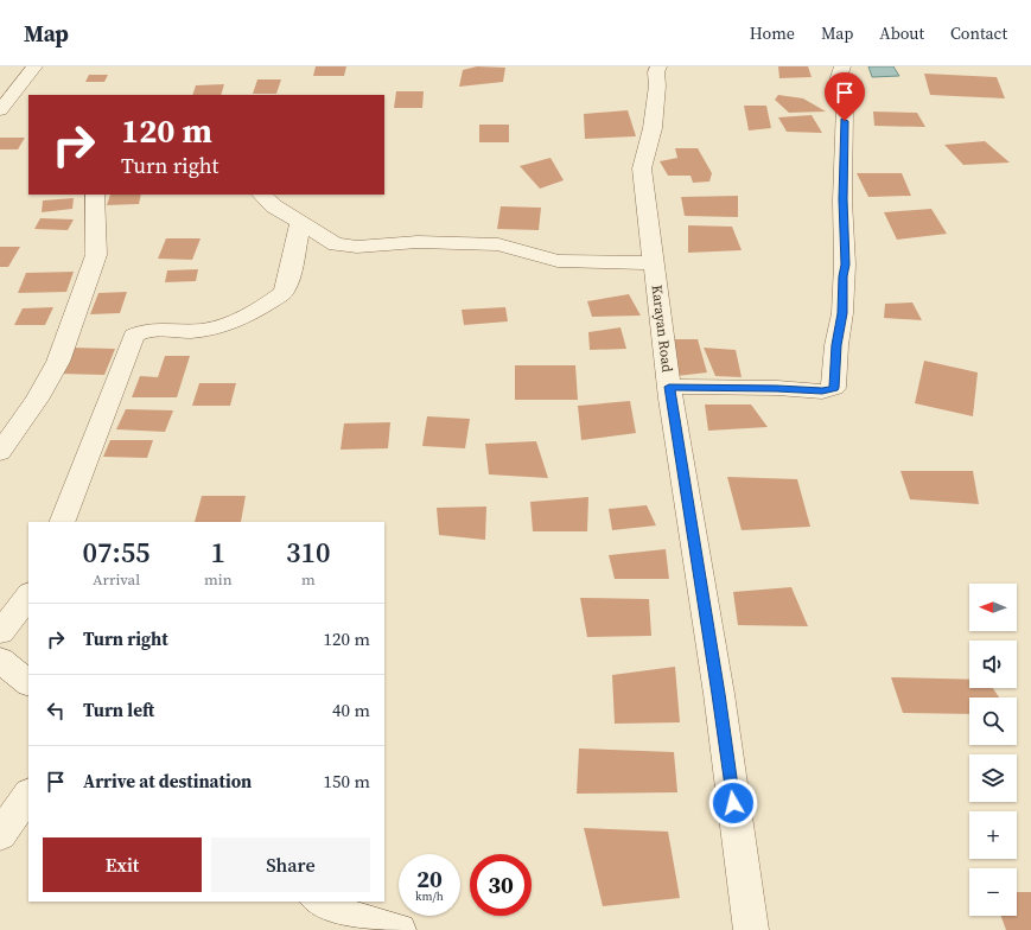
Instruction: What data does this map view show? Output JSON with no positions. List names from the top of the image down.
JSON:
{
  "streets": {
    "street": ["Karayan Road"]
  },
  "north": "left",
  "page": {
    "header": "Map",
    "nav": [
      "Home",
      "Map",
      "About",
      "Contact"
    ],
    "turn": ["120 m", "Turn right"],
    "eta": [
      "07:55",
      "Arrival",
      "1",
      "min",
      "310",
      "m"
    ],
    "map_buttons": ["+", "−"],
    "list": [
      {
        "name": "Turn right",
        "value": "120 m"
      },
      {
        "name": "Turn left",
        "value": "40 m"
      },
      {
        "name": "Arrive at destination",
        "value": "150 m"
      }
    ],
    "buttons": ["Exit", "Share"],
    "speed": "20 km/h",
    "limit": "30"
  }
}
